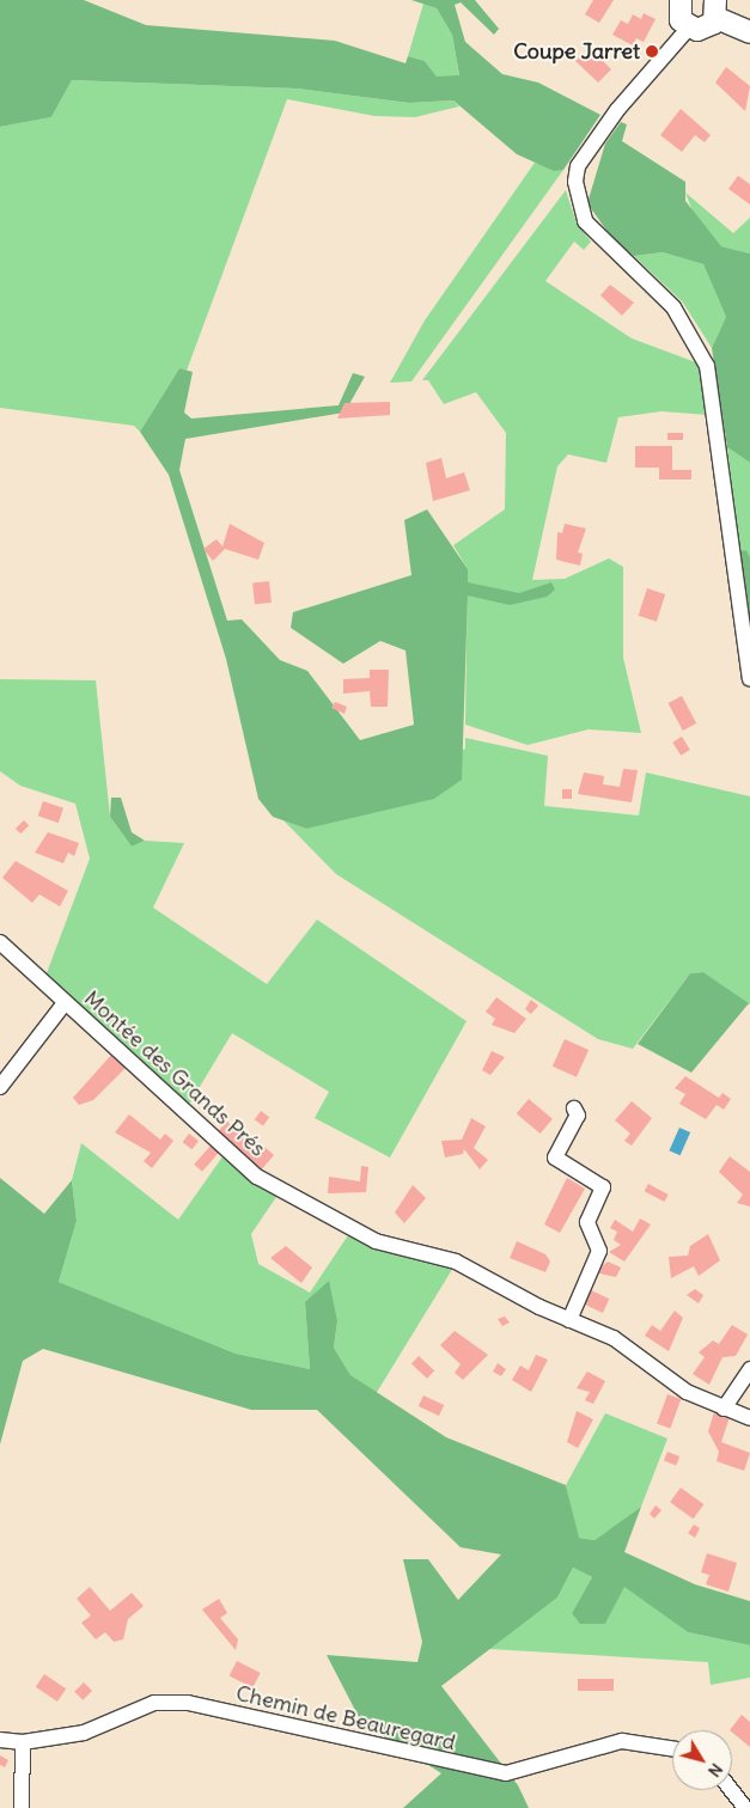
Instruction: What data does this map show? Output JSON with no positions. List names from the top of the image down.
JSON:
{
  "streets": {
    "street": ["Montée des Grands Prés", "Chemin de Beauregard"]
  },
  "places": ["Coupe Jarret"],
  "north": "bottom right"
}
